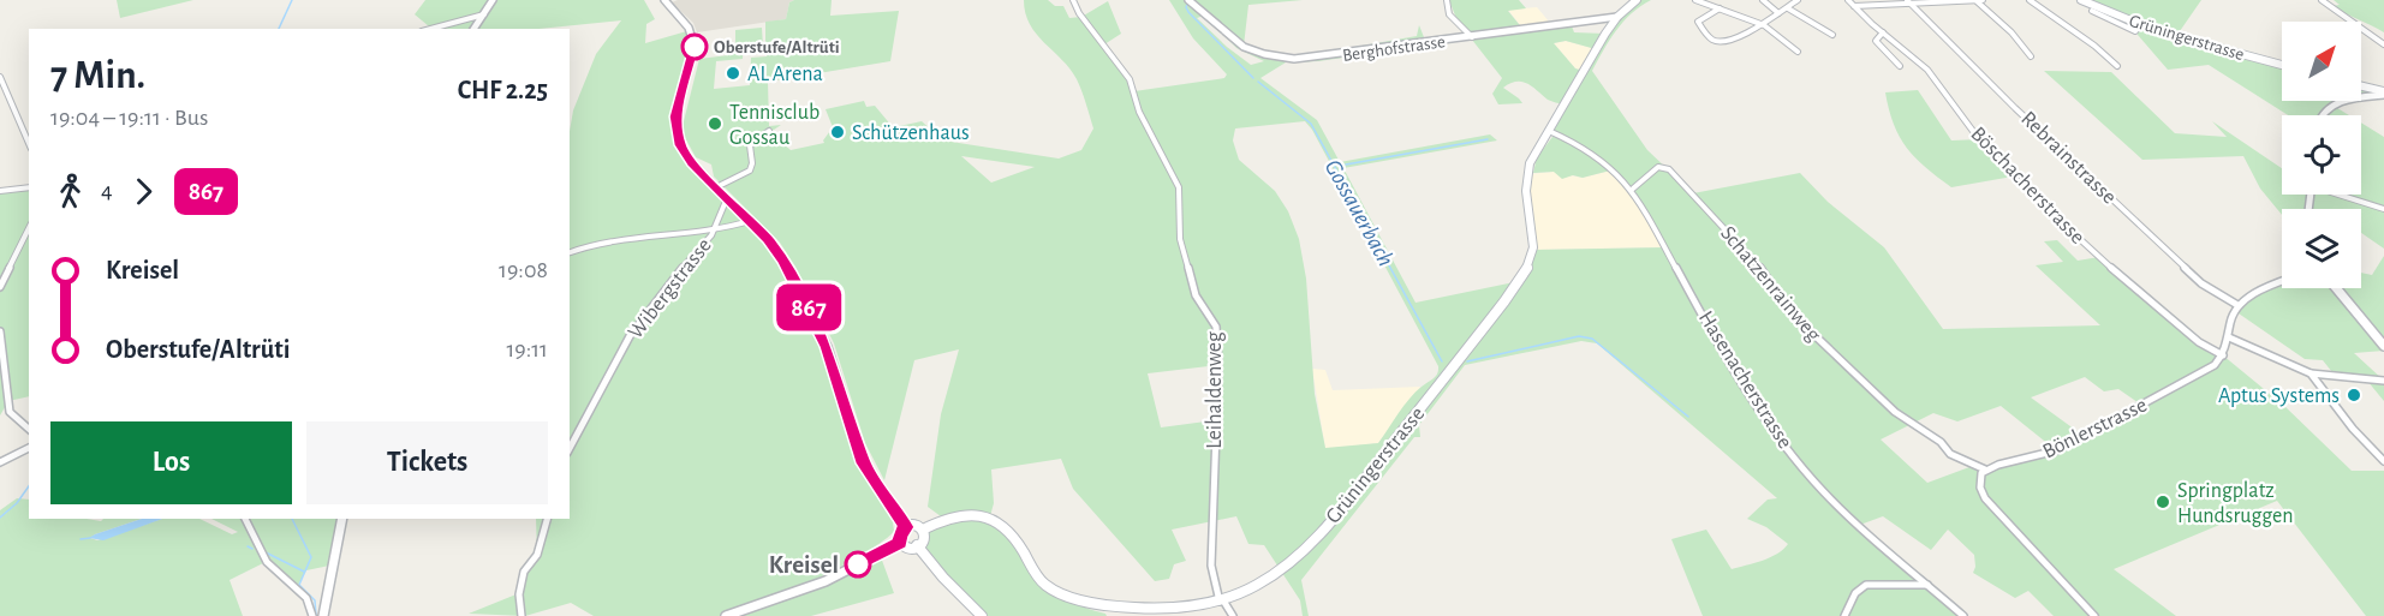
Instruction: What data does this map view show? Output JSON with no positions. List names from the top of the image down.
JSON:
{
  "streets": {
    "main road": ["Grüningerstrasse"],
    "street": [
      "Berghofstrasse",
      "Rebrainstrasse",
      "Böschacherstrasse",
      "Schatzenrainweg",
      "Wibergstrasse",
      "Hasenacherstrasse",
      "Leihaldenweg",
      "Bönlerstrasse"
    ]
  },
  "crossings": [
    ["Grüningerstrasse", "Berghofstrasse"],
    ["Grüningerstrasse", "Hasenacherstrasse"],
    ["Grüningerstrasse", "Leihaldenweg"],
    ["Böschacherstrasse", "Bönlerstrasse"],
    ["Schatzenrainweg", "Hasenacherstrasse"],
    ["Schatzenrainweg", "Bönlerstrasse"]
  ],
  "water": ["Gossauerbach"],
  "places": [
    "Oberstufe/Altrüti",
    "AL Arena",
    "Tennisclub Gossau",
    "Schützenhaus",
    "Aptus Systems",
    "Springplatz Hundsruggen",
    "Kreisel"
  ],
  "lines": ["bus line 867"],
  "north": "top right",
  "page": {
    "on_map": "867",
    "heading": ["7 Min.", "19:04 – 19:11 · Bus", "CHF 2.25"],
    "legs": ["4", "867"],
    "list": [
      {
        "name": "Kreisel",
        "value": "19:08"
      },
      {
        "name": "Oberstufe/Altrüti",
        "value": "19:11"
      }
    ],
    "buttons": ["Los", "Tickets"]
  }
}
